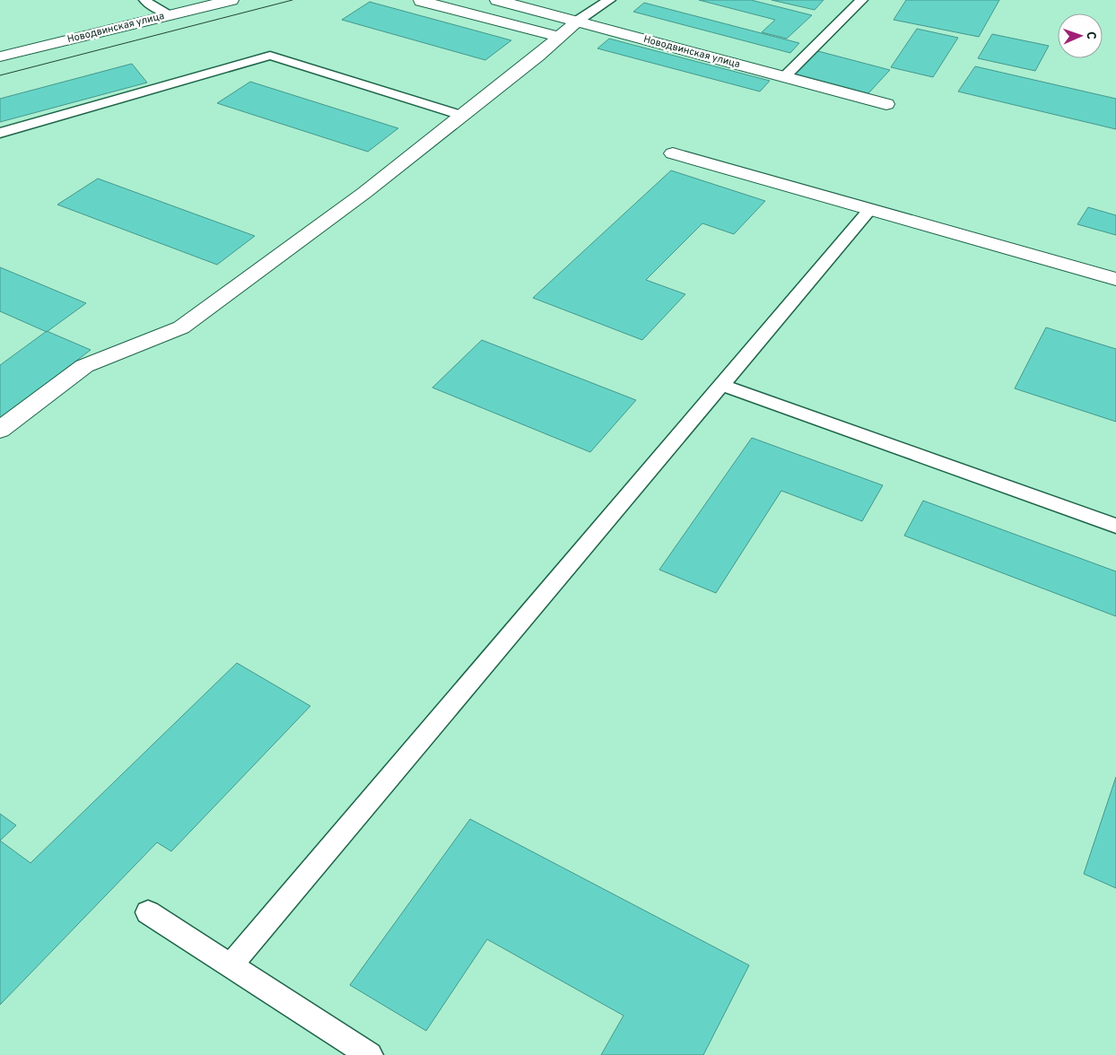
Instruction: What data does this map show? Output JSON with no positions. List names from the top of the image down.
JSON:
{
  "streets": {
    "street": ["Новодвинская улица"]
  },
  "north": "right"
}
